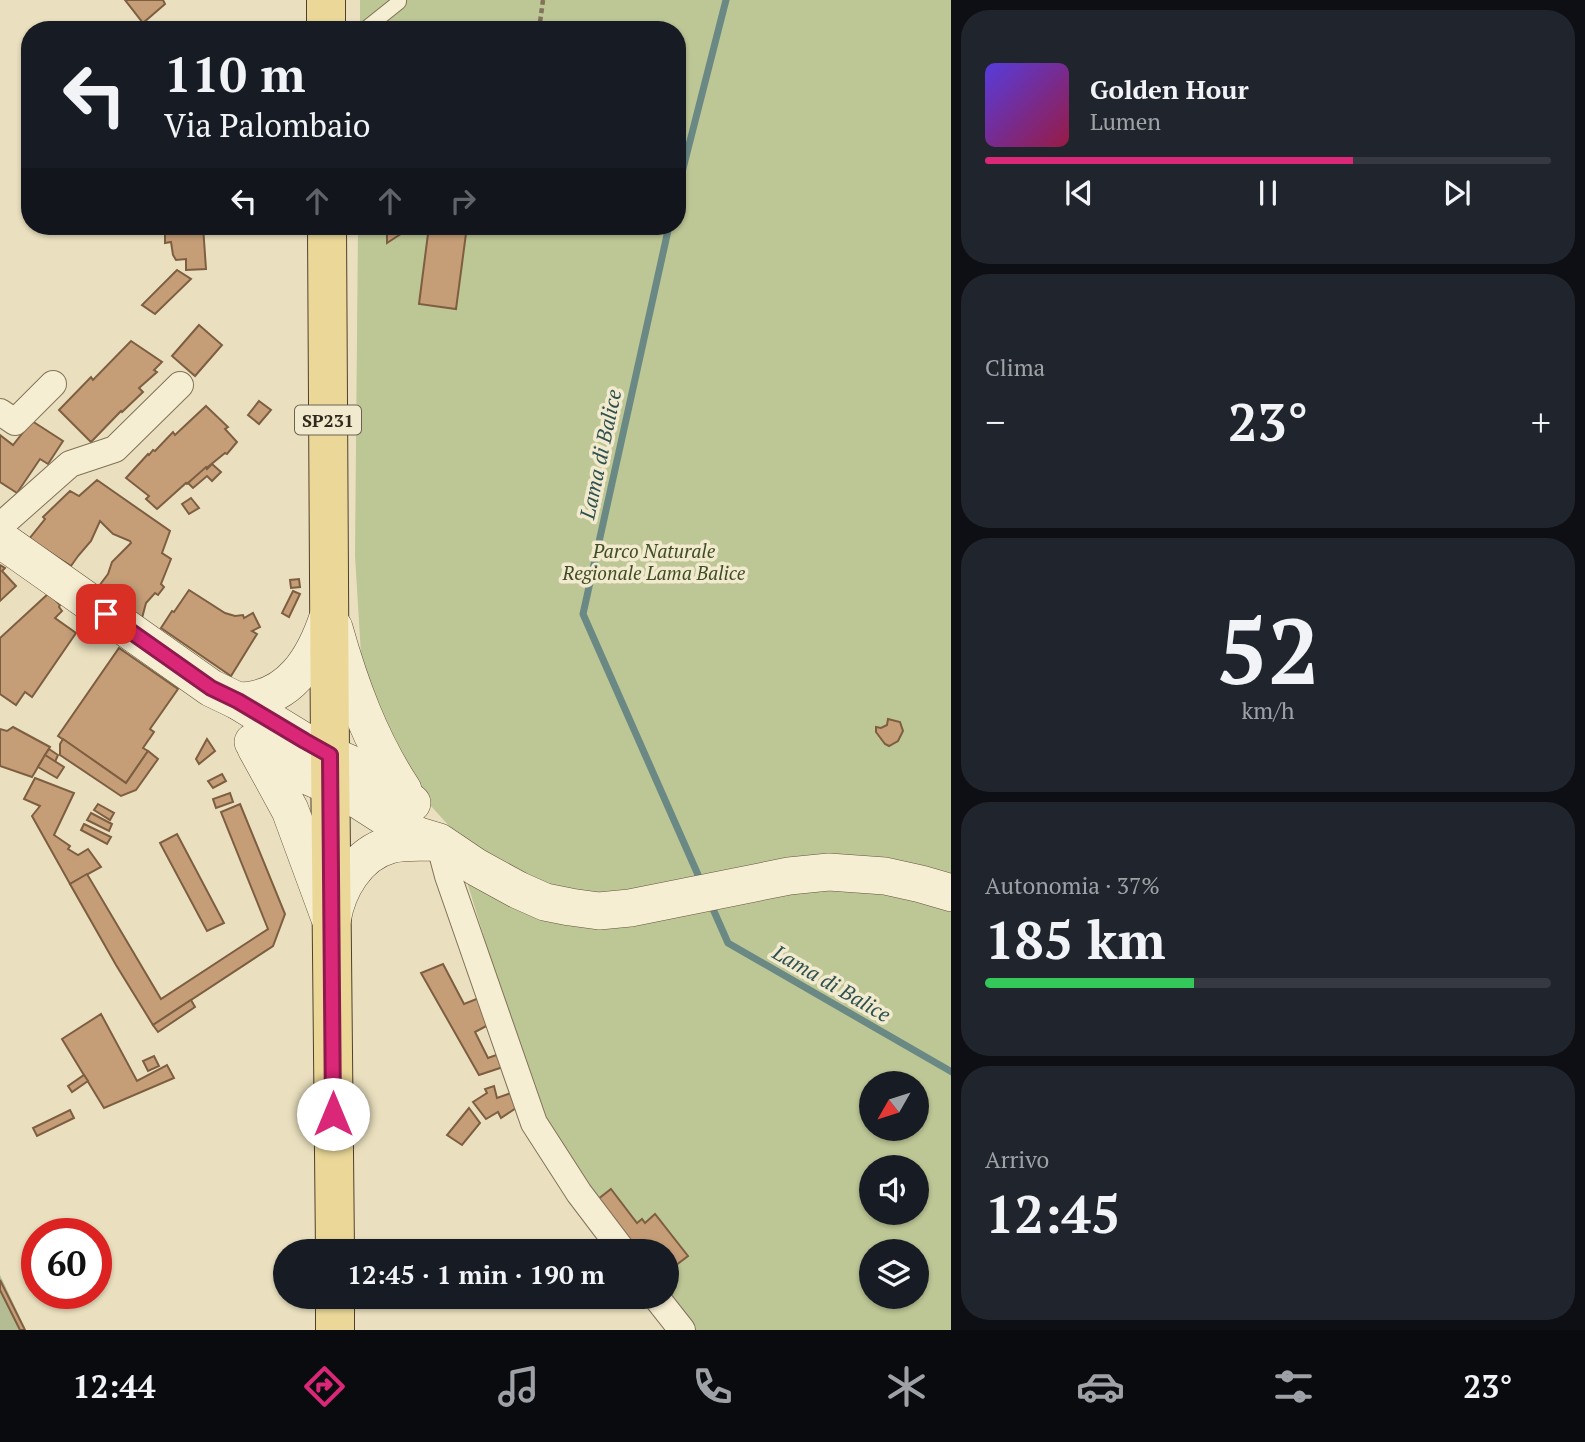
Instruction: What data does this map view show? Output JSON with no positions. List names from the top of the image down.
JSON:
{
  "streets": {
    "main road": ["SP231"]
  },
  "water": ["Lama di Balice"],
  "parks": ["Parco Naturale Regionale Lama Balice"],
  "north": "bottom left",
  "page": {
    "turn": ["110 m", "Via Palombaio"],
    "song": ["Golden Hour", "Lumen"],
    "tile": [
      "Clima",
      ["52", "km/h"],
      ["Autonomia · 37%", "185 km"],
      ["Arrivo", "12:45"]
    ],
    "heat": ["−", "23°", "+"],
    "limit": "60",
    "trip": "12:45 · 1 min · 190 m",
    "tabs": ["12:44", "23°"]
  }
}
